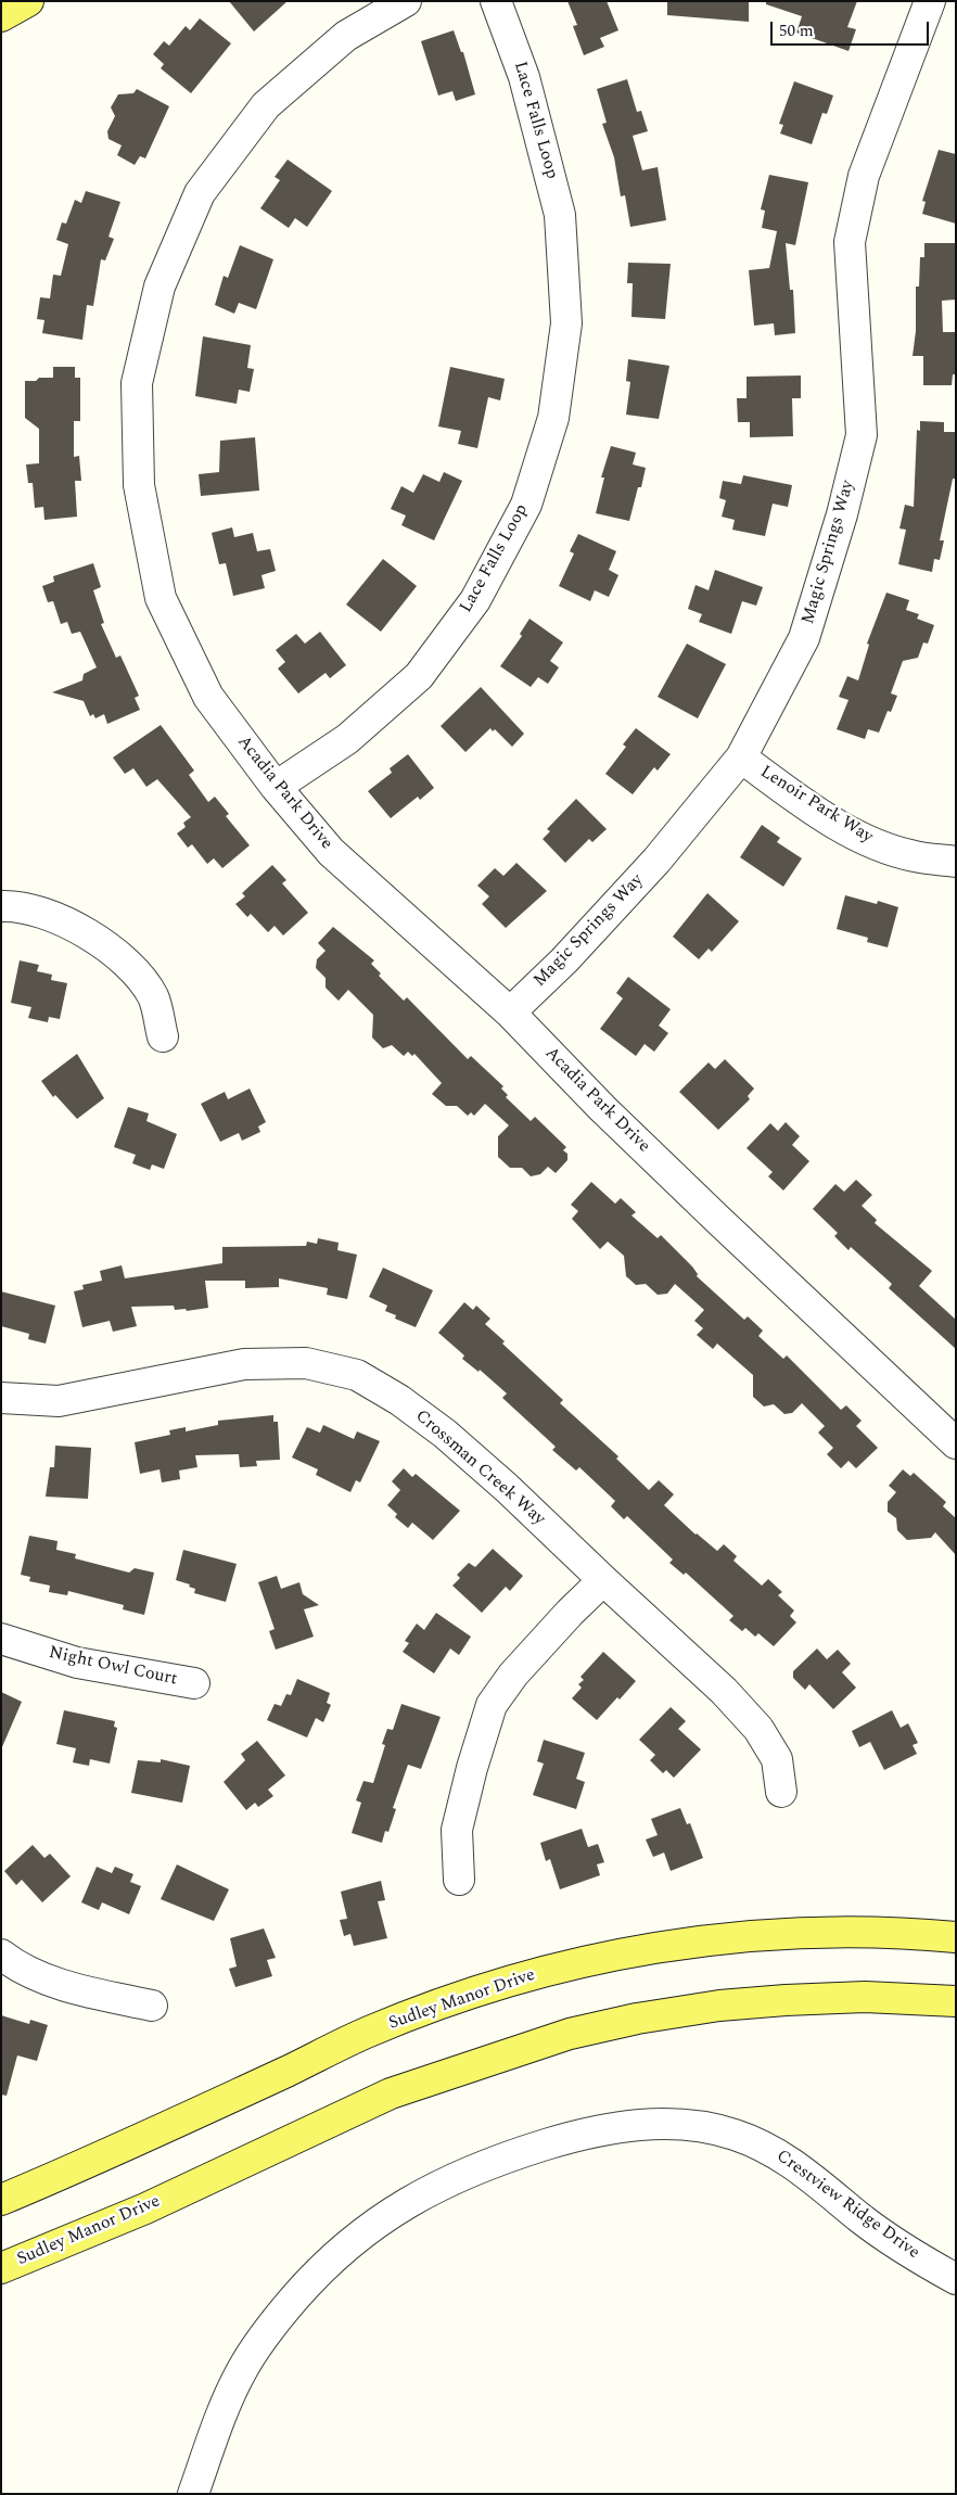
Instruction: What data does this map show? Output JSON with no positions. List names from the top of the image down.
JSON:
{
  "streets": {
    "main road": ["Sudley Manor Drive"],
    "street": [
      "Lace Falls Loop",
      "Magic Springs Way",
      "Acadia Park Drive",
      "Lenoir Park Way",
      "Crossman Creek Way",
      "Night Owl Court",
      "Crestview Ridge Drive"
    ]
  },
  "crossings": [
    ["Lace Falls Loop", "Acadia Park Drive"],
    ["Magic Springs Way", "Acadia Park Drive"],
    ["Magic Springs Way", "Lenoir Park Way"]
  ],
  "scale_bar": "50 m"
}
